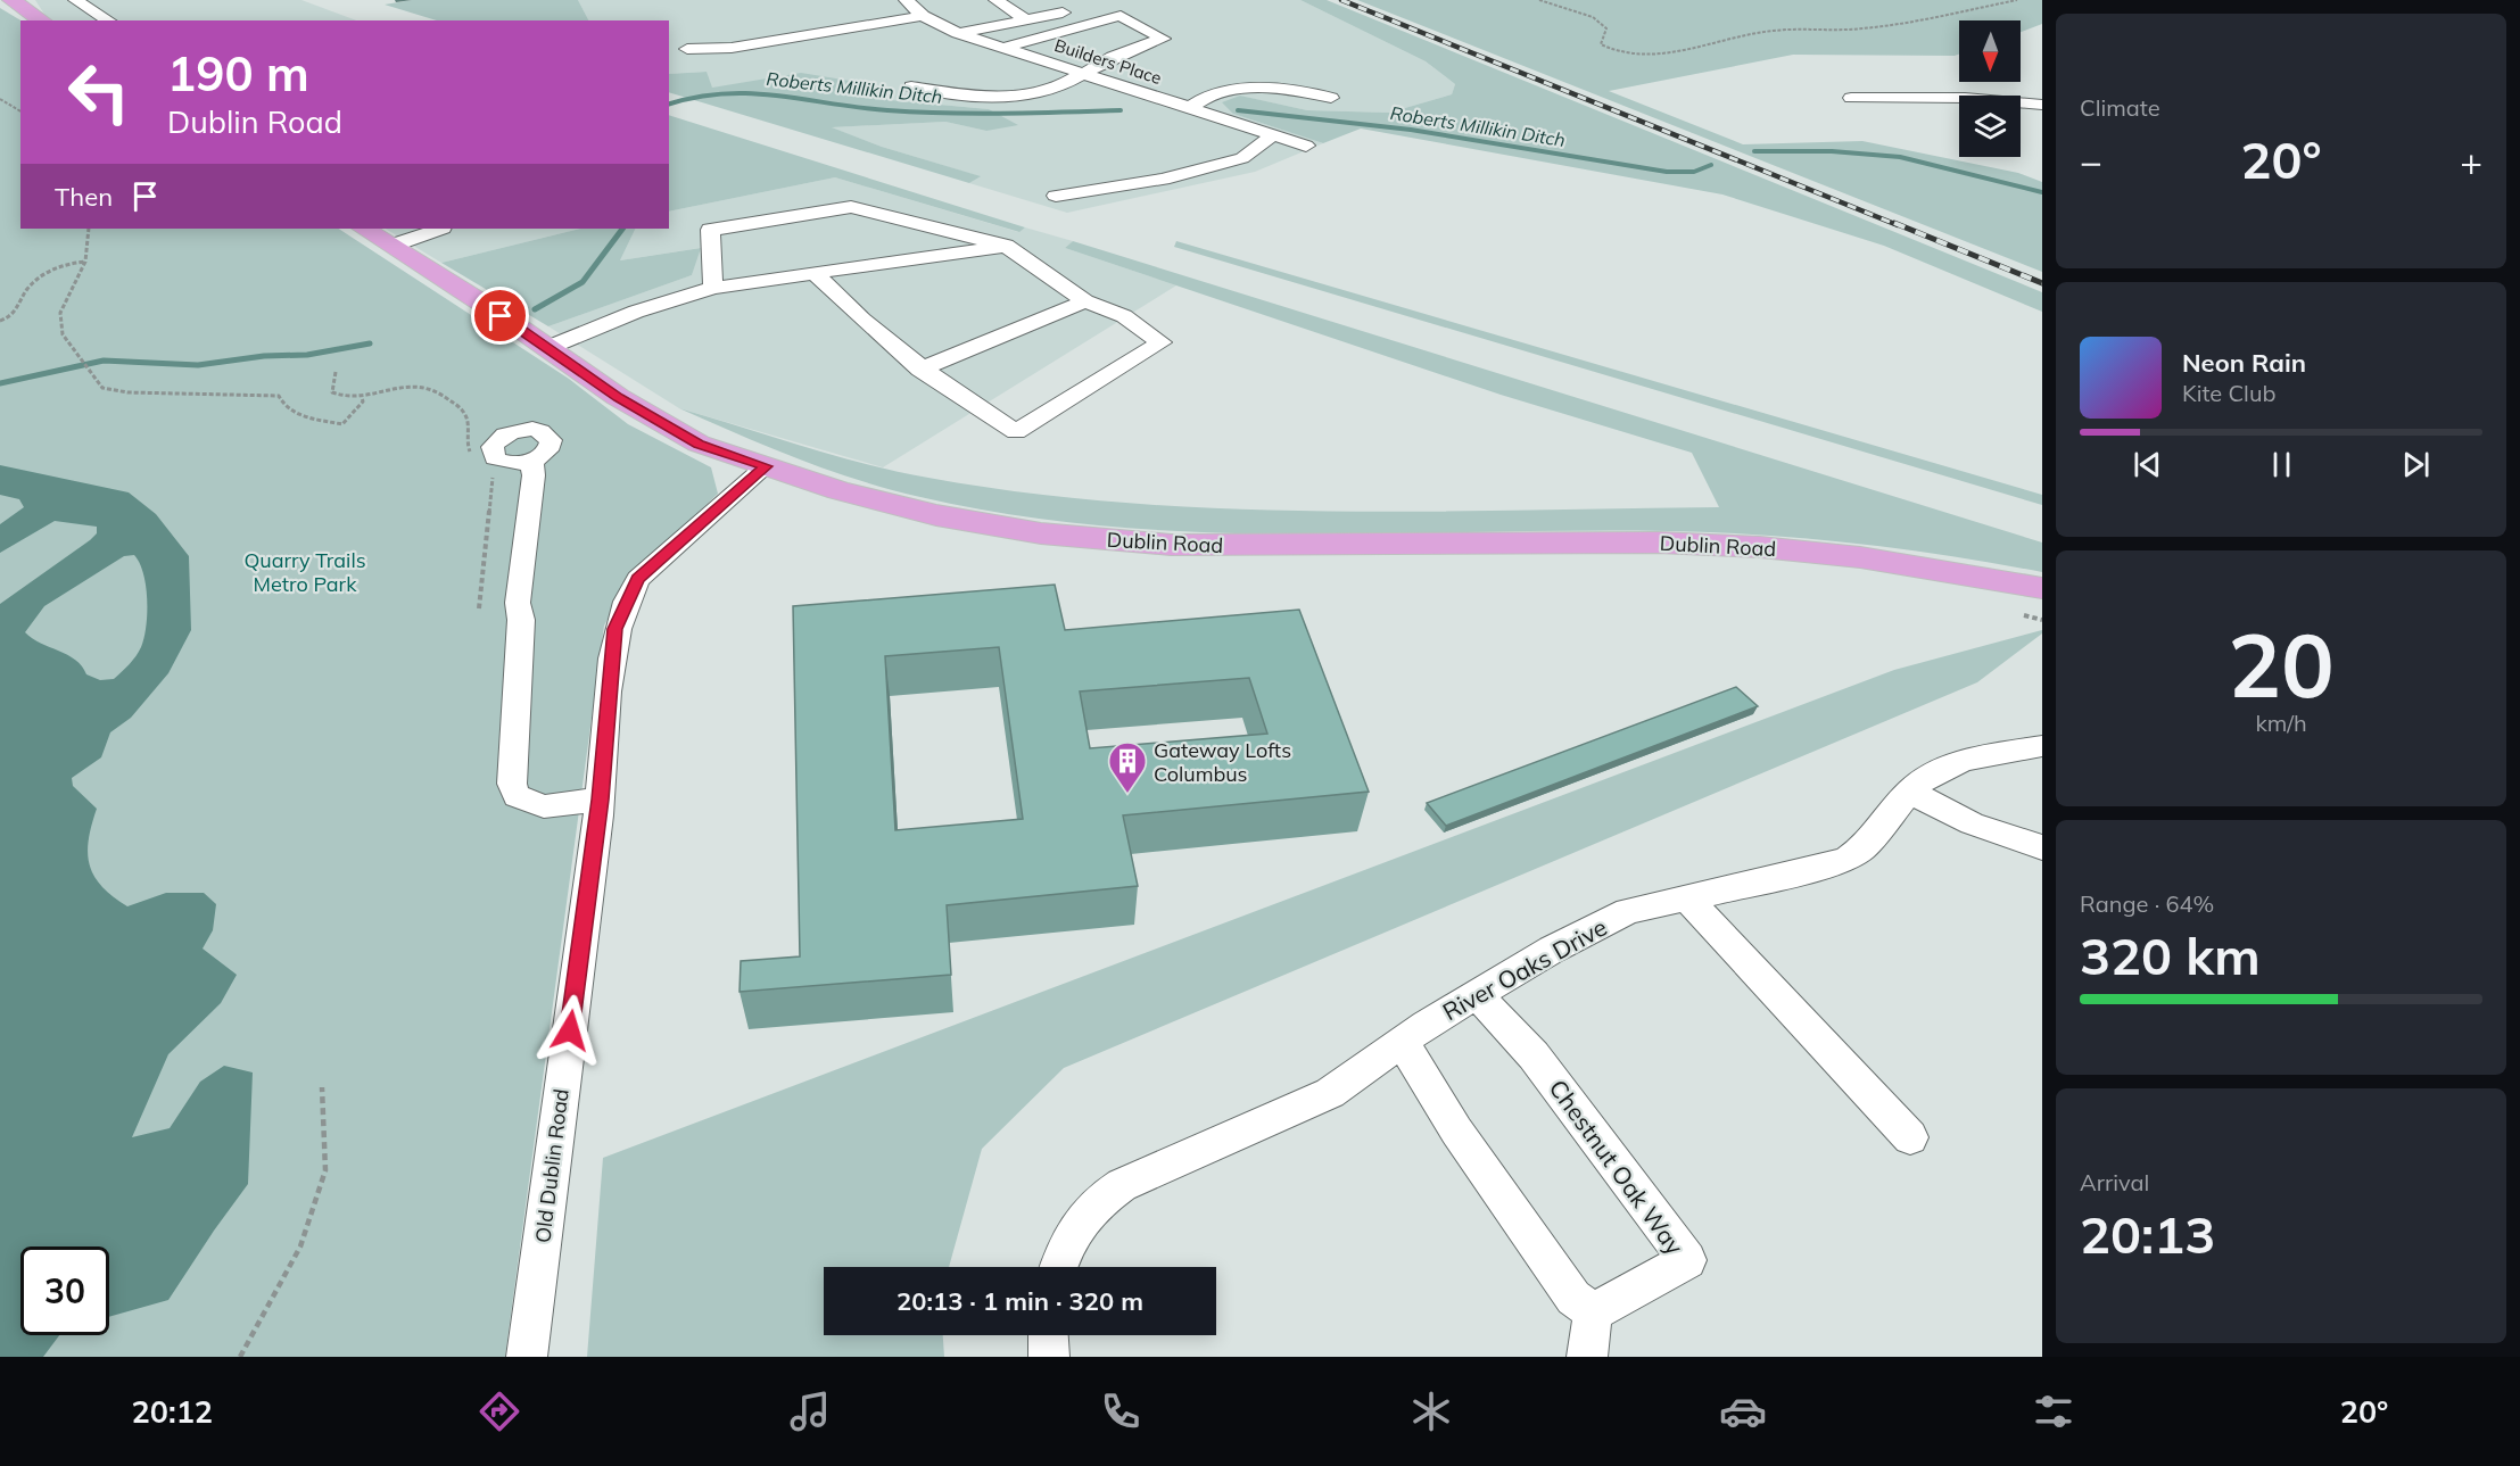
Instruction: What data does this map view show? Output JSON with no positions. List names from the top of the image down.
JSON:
{
  "streets": {
    "main road": ["Dublin Road"],
    "street": [
      "Builders Place",
      "River Oaks Drive",
      "Old Dublin Road",
      "Chestnut Oak Way"
    ]
  },
  "crossings": [
    ["Dublin Road", "Old Dublin Road"],
    ["River Oaks Drive", "Chestnut Oak Way"]
  ],
  "water": ["Roberts Millikin Ditch"],
  "parks": ["Quarry Trails Metro Park"],
  "places": {
    "building": ["Gateway Lofts Columbus"]
  },
  "north": "bottom",
  "page": {
    "tile": [
      "Climate",
      ["20", "km/h"],
      ["Range · 64%", "320 km"],
      ["Arrival", "20:13"]
    ],
    "turn": ["190 m", "Dublin Road"],
    "heat": ["−", "20°", "+"],
    "then": "Then",
    "song": ["Neon Rain", "Kite Club"],
    "limit": "30",
    "trip": "20:13 · 1 min · 320 m",
    "tabs": ["20:12", "20°"]
  }
}
